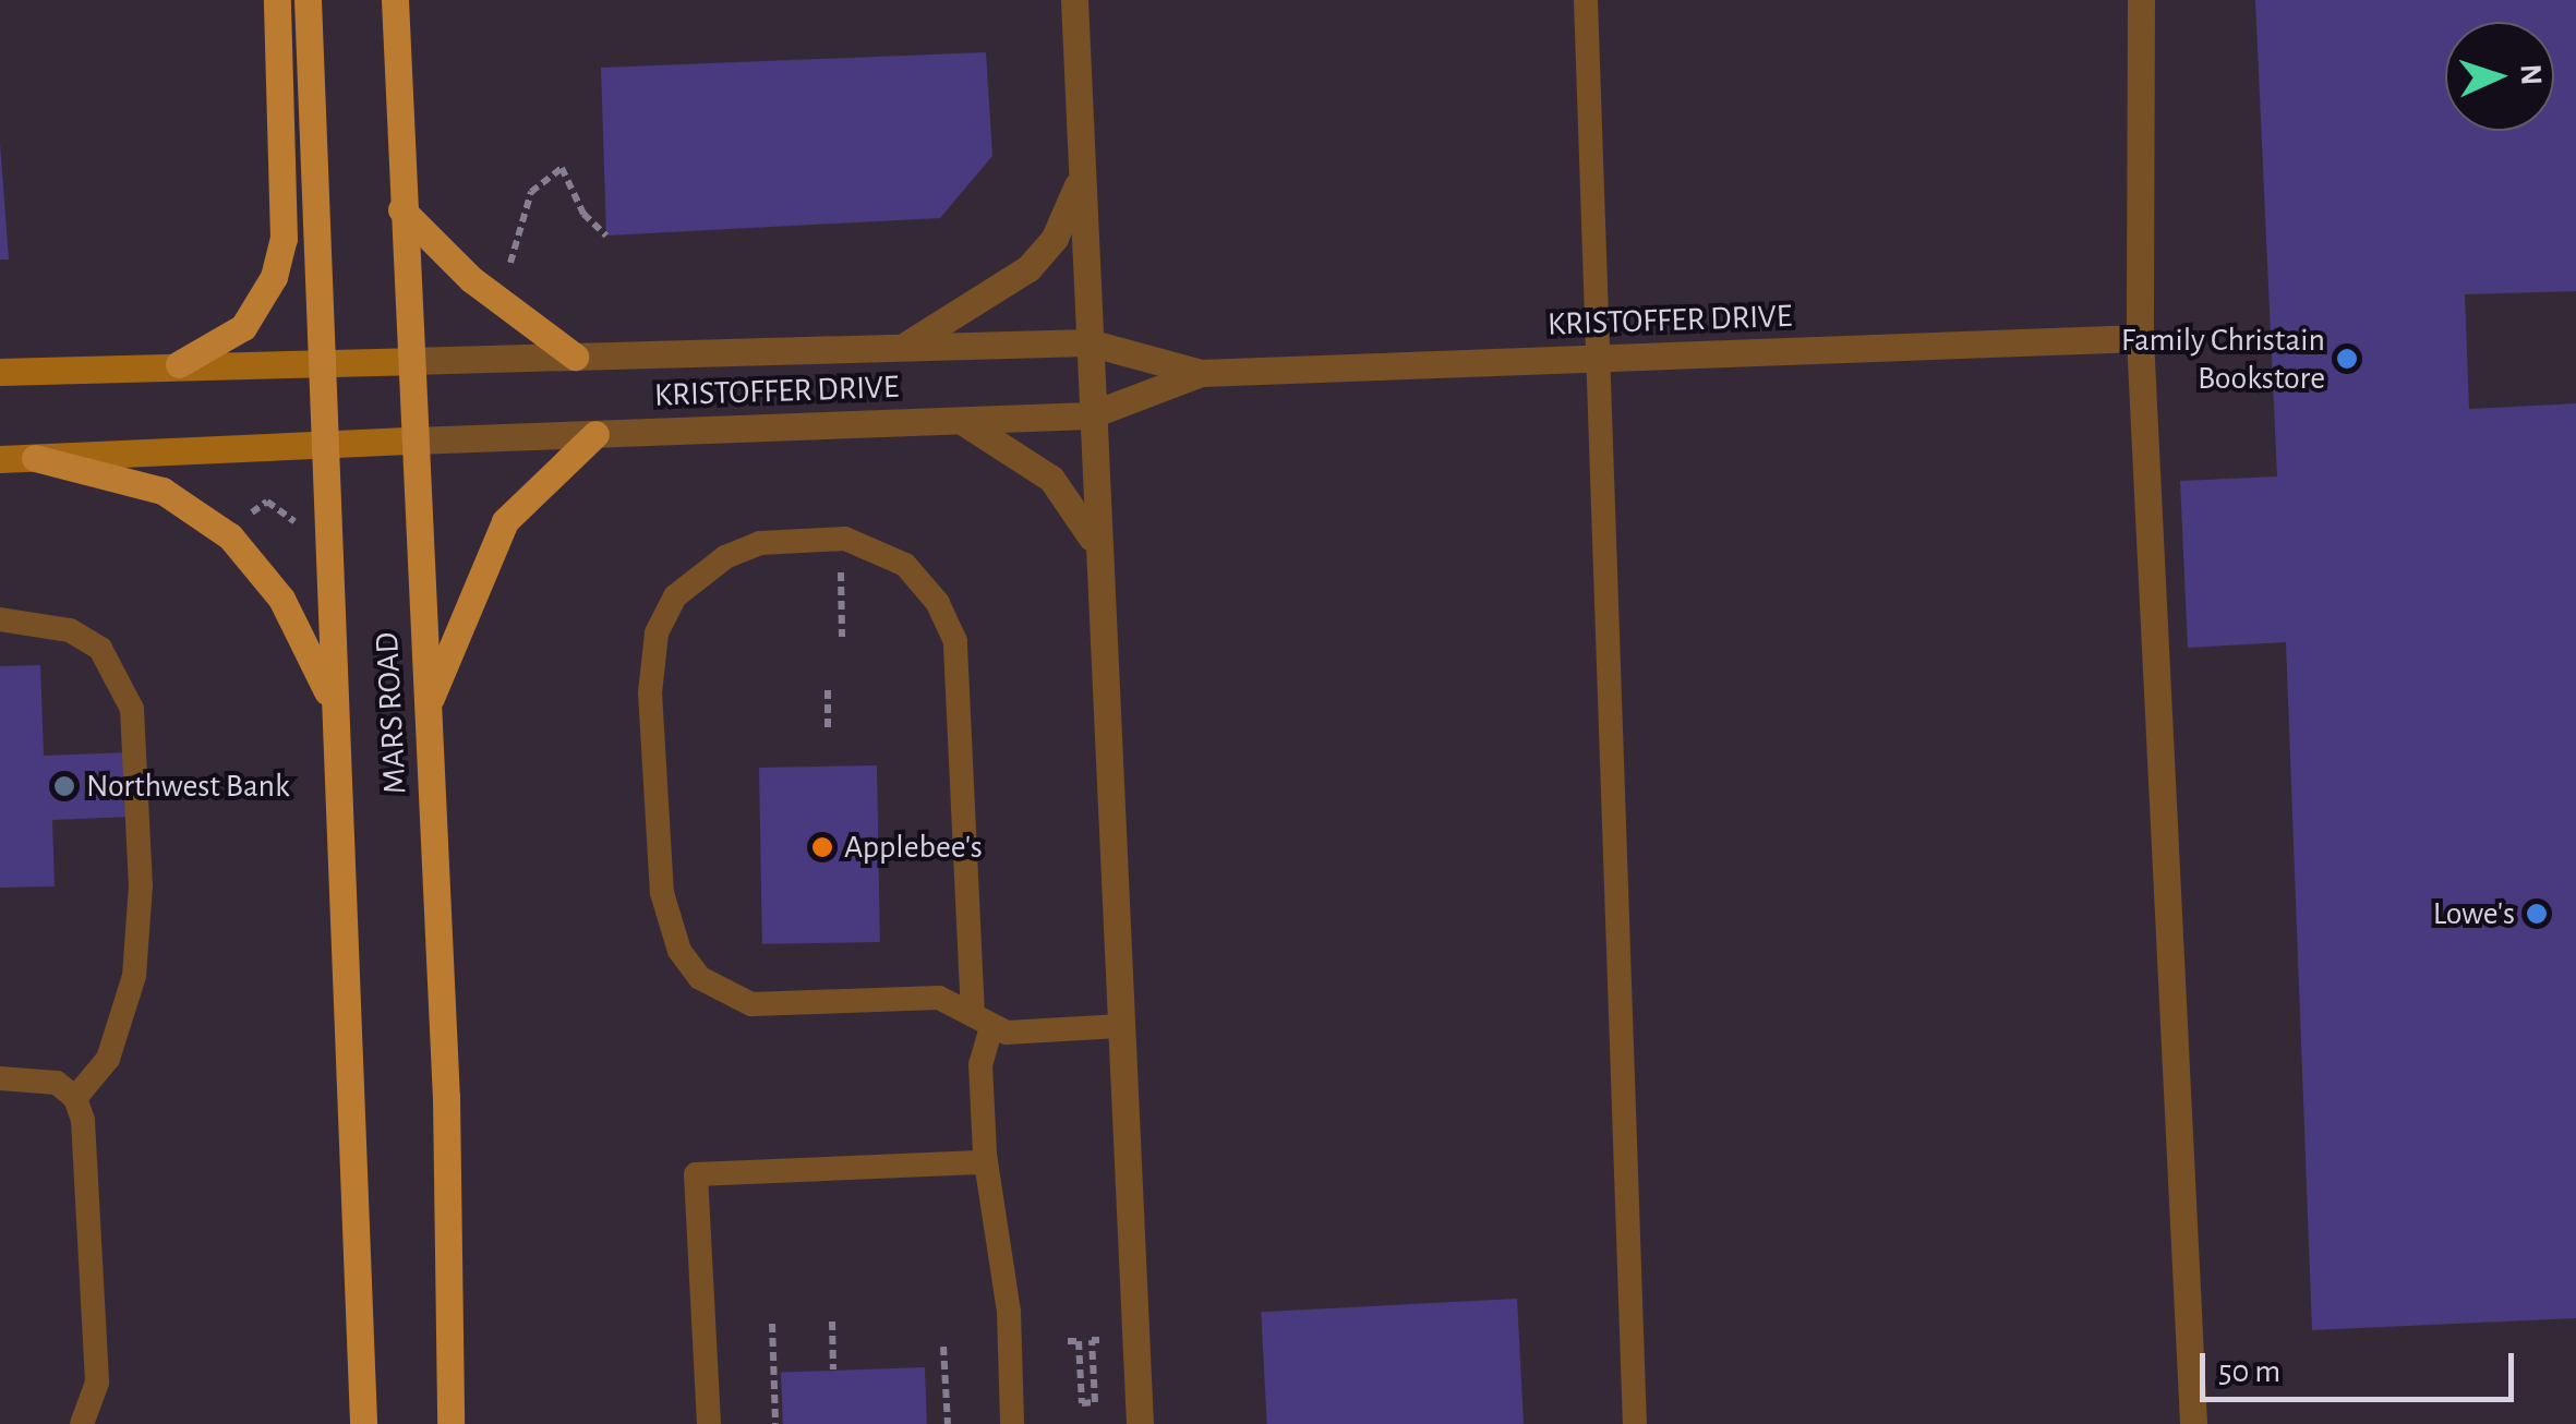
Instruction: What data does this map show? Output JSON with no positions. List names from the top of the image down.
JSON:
{
  "streets": {
    "main road": ["MARS ROAD"],
    "street": ["KRISTOFFER DRIVE"]
  },
  "crossings": [
    ["KRISTOFFER DRIVE", "MARS ROAD"]
  ],
  "places": [
    "Family Christain Bookstore",
    "Northwest Bank",
    "Applebee's",
    "Lowe's"
  ],
  "scale_bar": "50 m",
  "north": "right"
}
